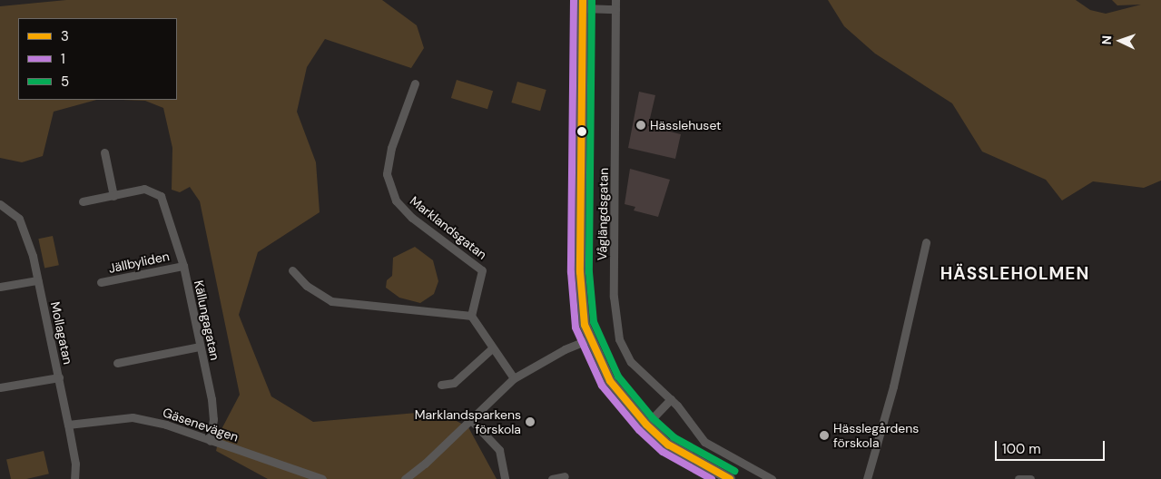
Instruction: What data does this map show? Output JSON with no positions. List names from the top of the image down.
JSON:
{
  "streets": {
    "street": [
      "Våglängdsgatan",
      "Marklandsgatan",
      "Jällbyliden",
      "Källungagatan",
      "Mollagatan",
      "Gäsenevägen"
    ]
  },
  "crossings": [
    ["Jällbyliden", "Källungagatan"],
    ["Källungagatan", "Gäsenevägen"],
    ["Mollagatan", "Gäsenevägen"]
  ],
  "districts": ["HÄSSLEHOLMEN"],
  "places": ["Hässlehuset", "Marklandsparkens förskola", "Hässlegårdens förskola"],
  "lines": ["transit line 3", "transit line 1", "transit line 5"],
  "legend": ["3", "1", "5"],
  "scale_bar": "100 m",
  "north": "left"
}
